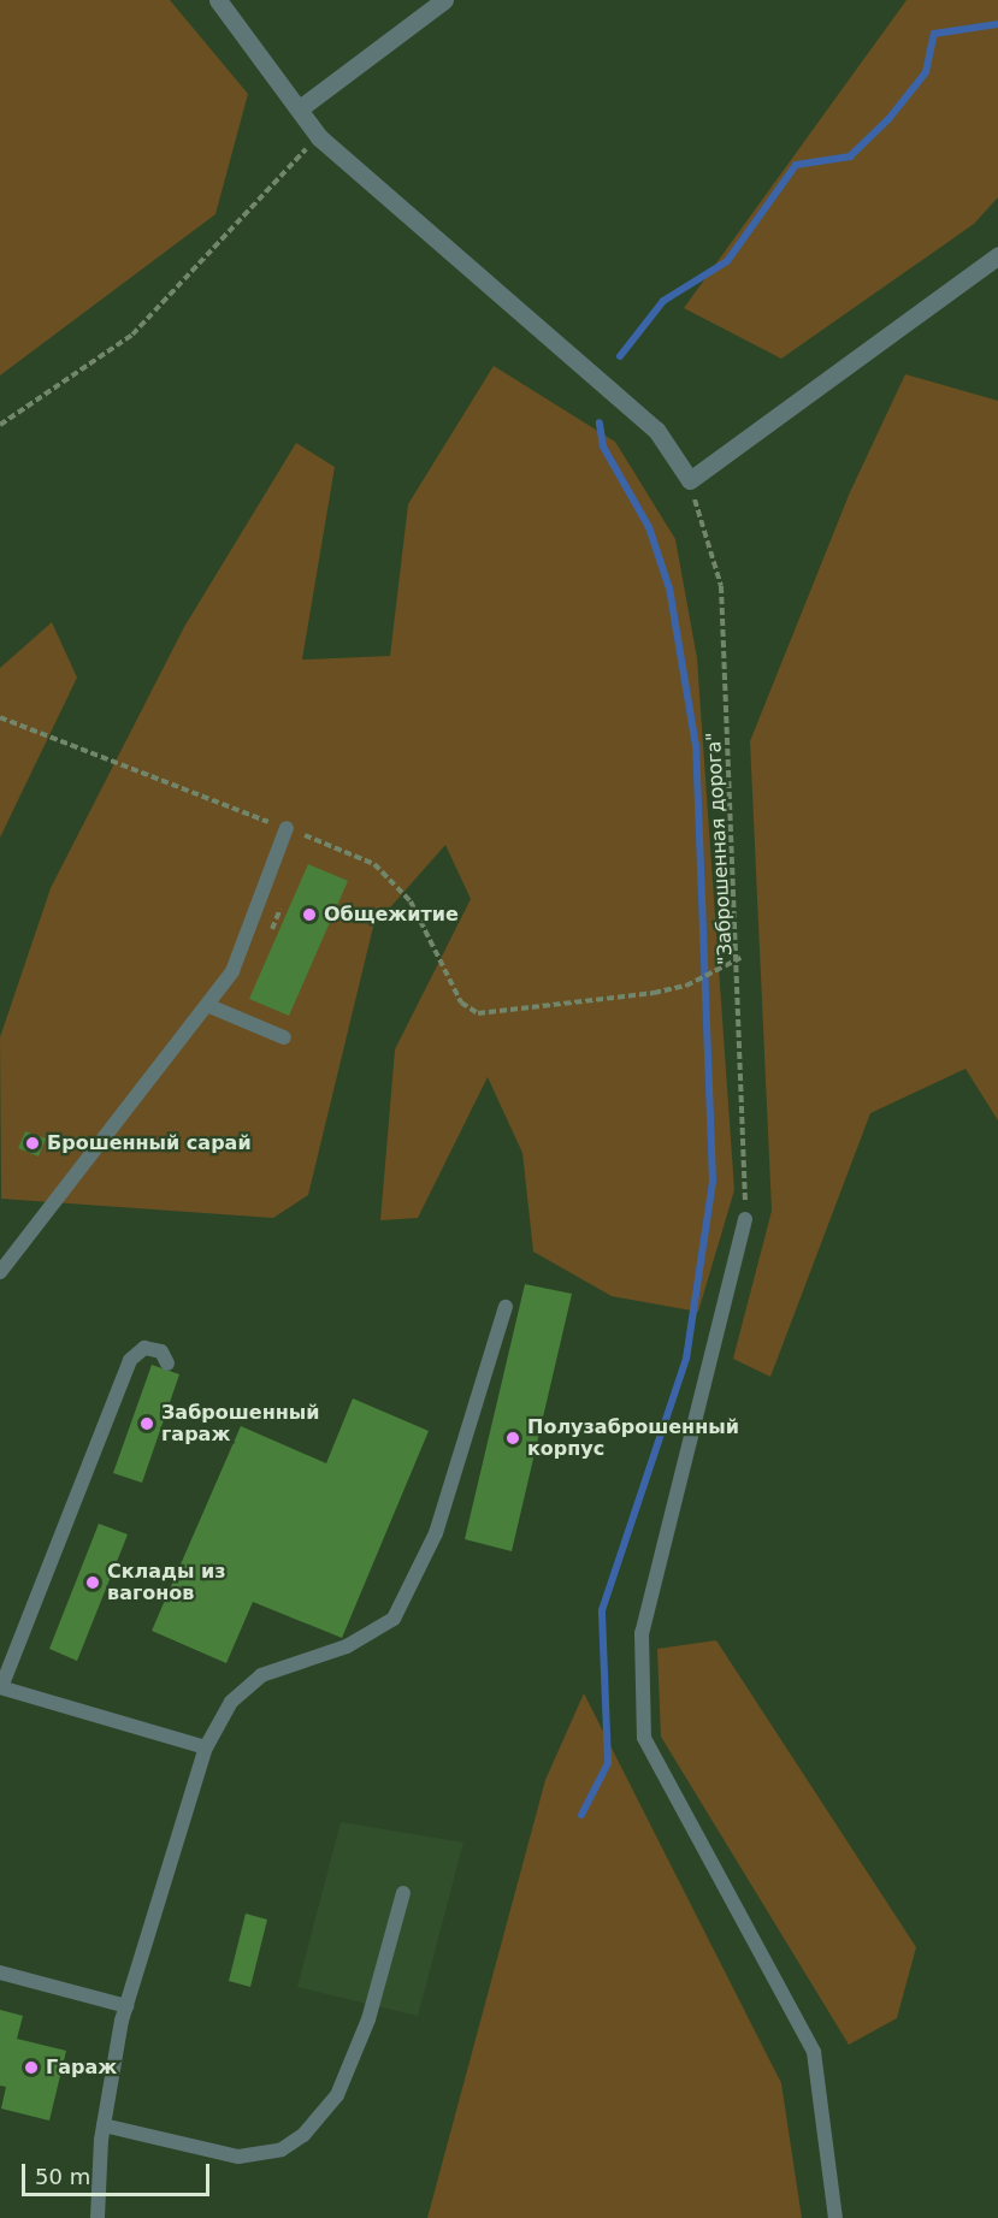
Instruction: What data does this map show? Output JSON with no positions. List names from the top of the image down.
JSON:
{
  "streets": {
    "path": ["\"Заброшенная дорога\""]
  },
  "places": [
    "Общежитие",
    "Брошенный сарай",
    "Заброшенный гараж",
    "Полузаброшенный корпус",
    "Склады из вагонов",
    "Гараж"
  ],
  "scale_bar": "50 m"
}
